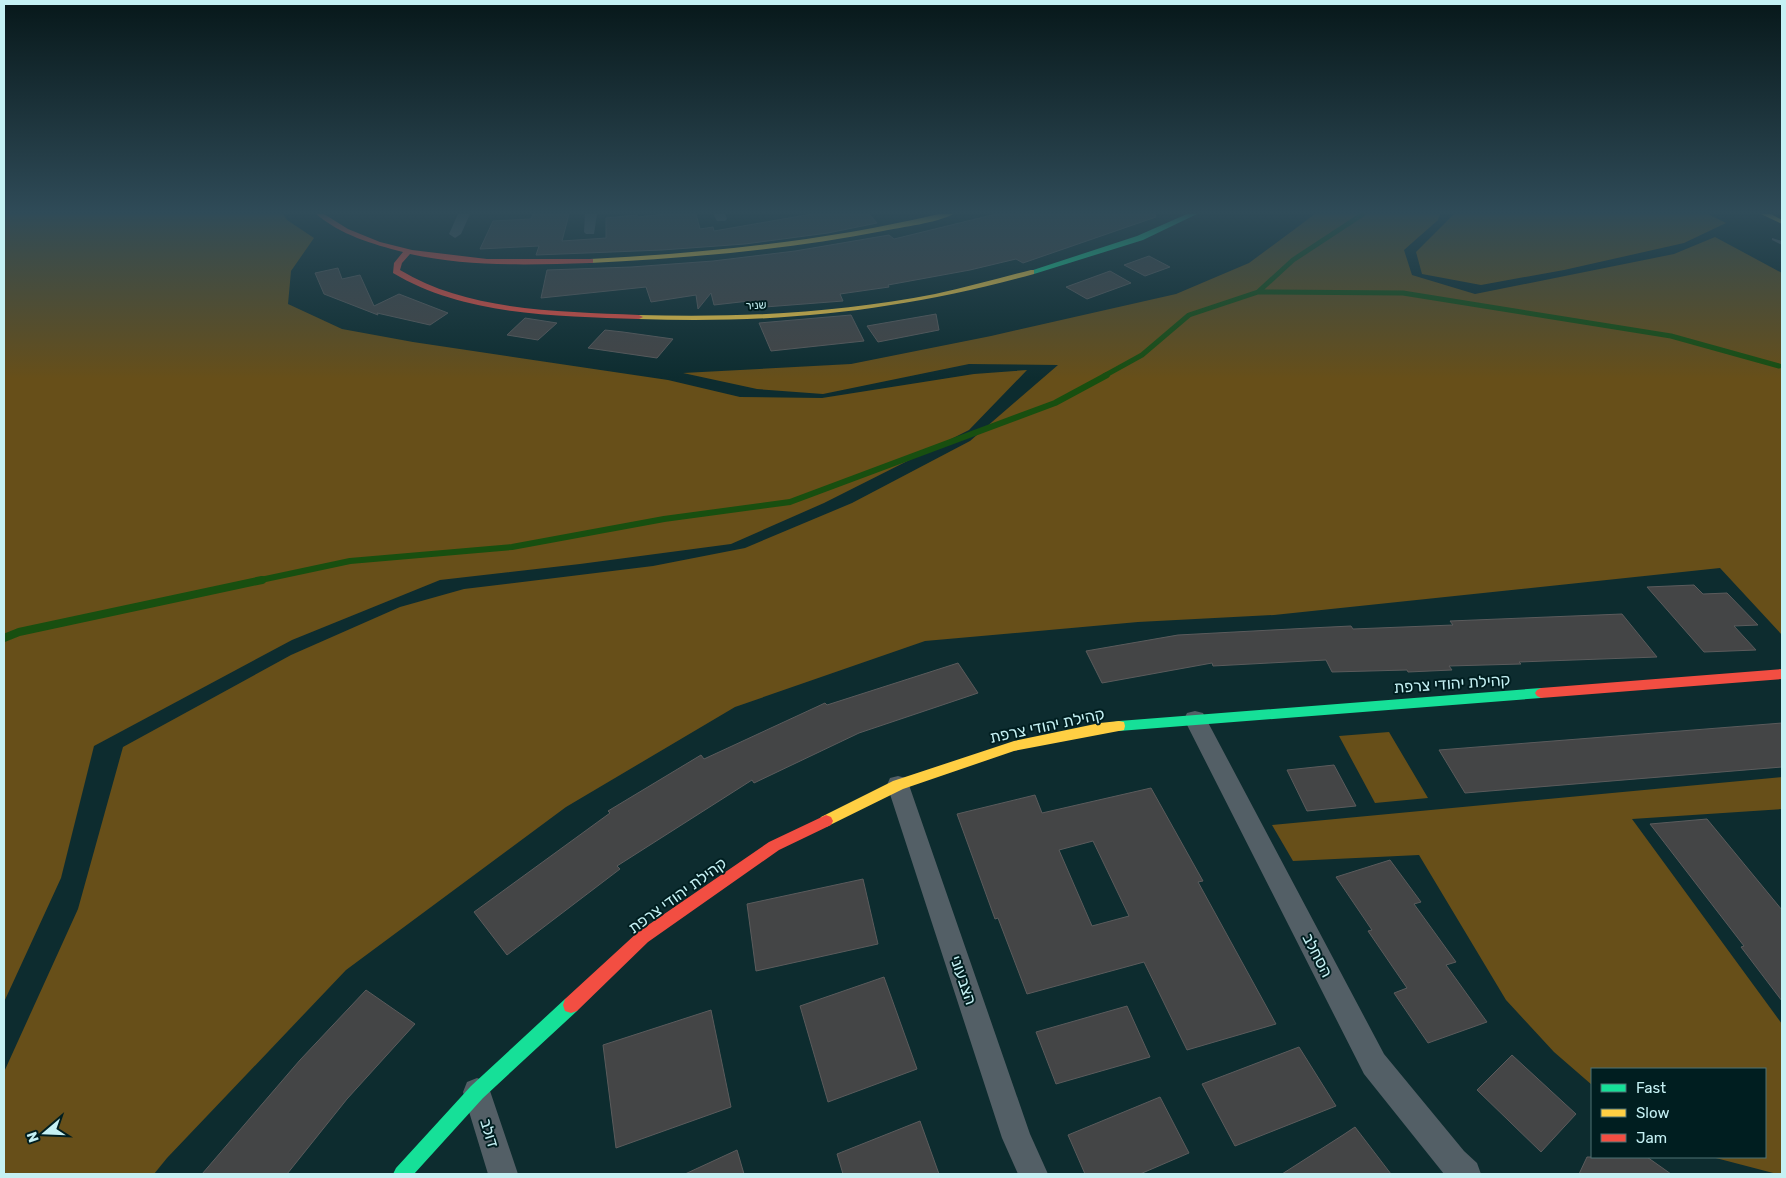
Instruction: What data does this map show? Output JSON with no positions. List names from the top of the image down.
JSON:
{
  "streets": {
    "street": [
      "שניר",
      "קהילת יהודי צרפת",
      "הסחלב",
      "הצבעוני",
      "דולב"
    ]
  },
  "crossings": [
    ["קהילת יהודי צרפת", "הסחלב"],
    ["קהילת יהודי צרפת", "הצבעוני"],
    ["קהילת יהודי צרפת", "דולב"]
  ],
  "legend": ["Fast", "Slow", "Jam"],
  "north": "left"
}
